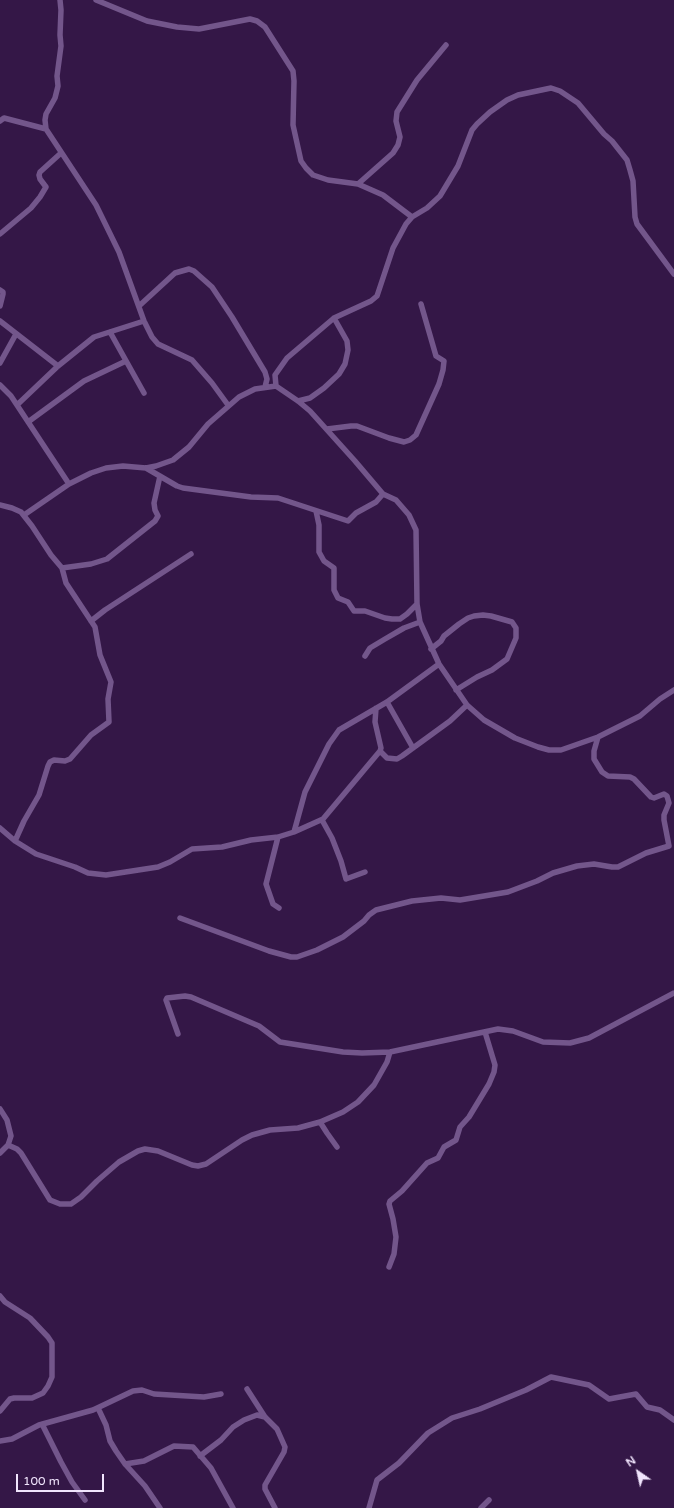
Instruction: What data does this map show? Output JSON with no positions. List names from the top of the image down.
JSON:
{
  "scale_bar": "100 m",
  "north": "top left"
}
